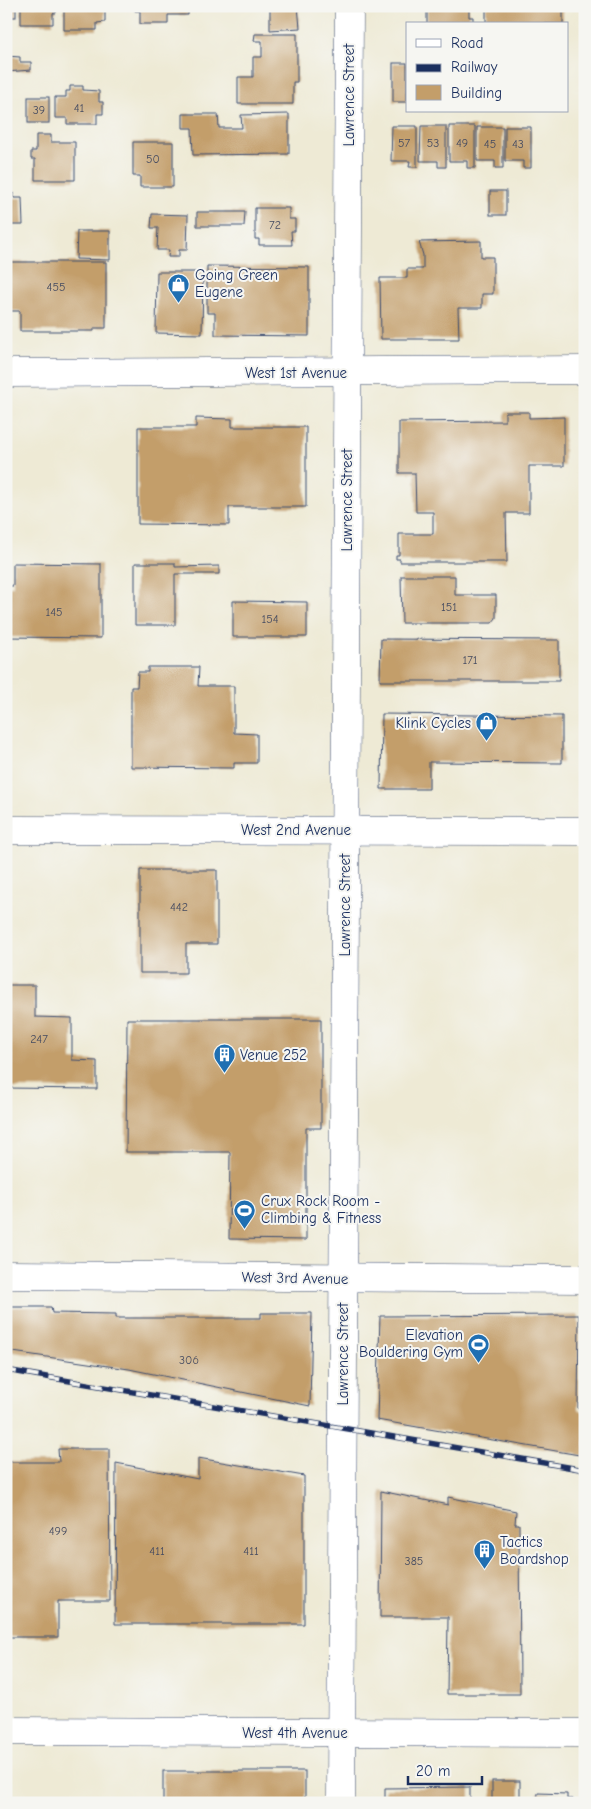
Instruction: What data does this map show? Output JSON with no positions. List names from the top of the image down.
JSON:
{
  "streets": {
    "street": [
      "Lawrence Street",
      "West 1st Avenue",
      "West 2nd Avenue",
      "West 3rd Avenue",
      "West 4th Avenue"
    ]
  },
  "crossings": [
    ["Lawrence Street", "West 1st Avenue"],
    ["Lawrence Street", "West 2nd Avenue"],
    ["Lawrence Street", "West 3rd Avenue"],
    ["Lawrence Street", "West 4th Avenue"]
  ],
  "places": {
    "shop": ["Going Green Eugene", "Klink Cycles"],
    "building": ["Venue 252", "Tactics Boardshop"],
    "sports": ["Crux Rock Room - Climbing & Fitness", "Elevation Bouldering Gym"]
  },
  "house_numbers": [
    "41",
    "39",
    "57",
    "53",
    "49",
    "45",
    "43",
    "50",
    "72",
    "455",
    "151",
    "145",
    "154",
    "171",
    "442",
    "247",
    "306",
    "499",
    "411",
    "411",
    "385"
  ],
  "legend": ["Road", "Railway", "Building"],
  "scale_bar": "20 m"
}
